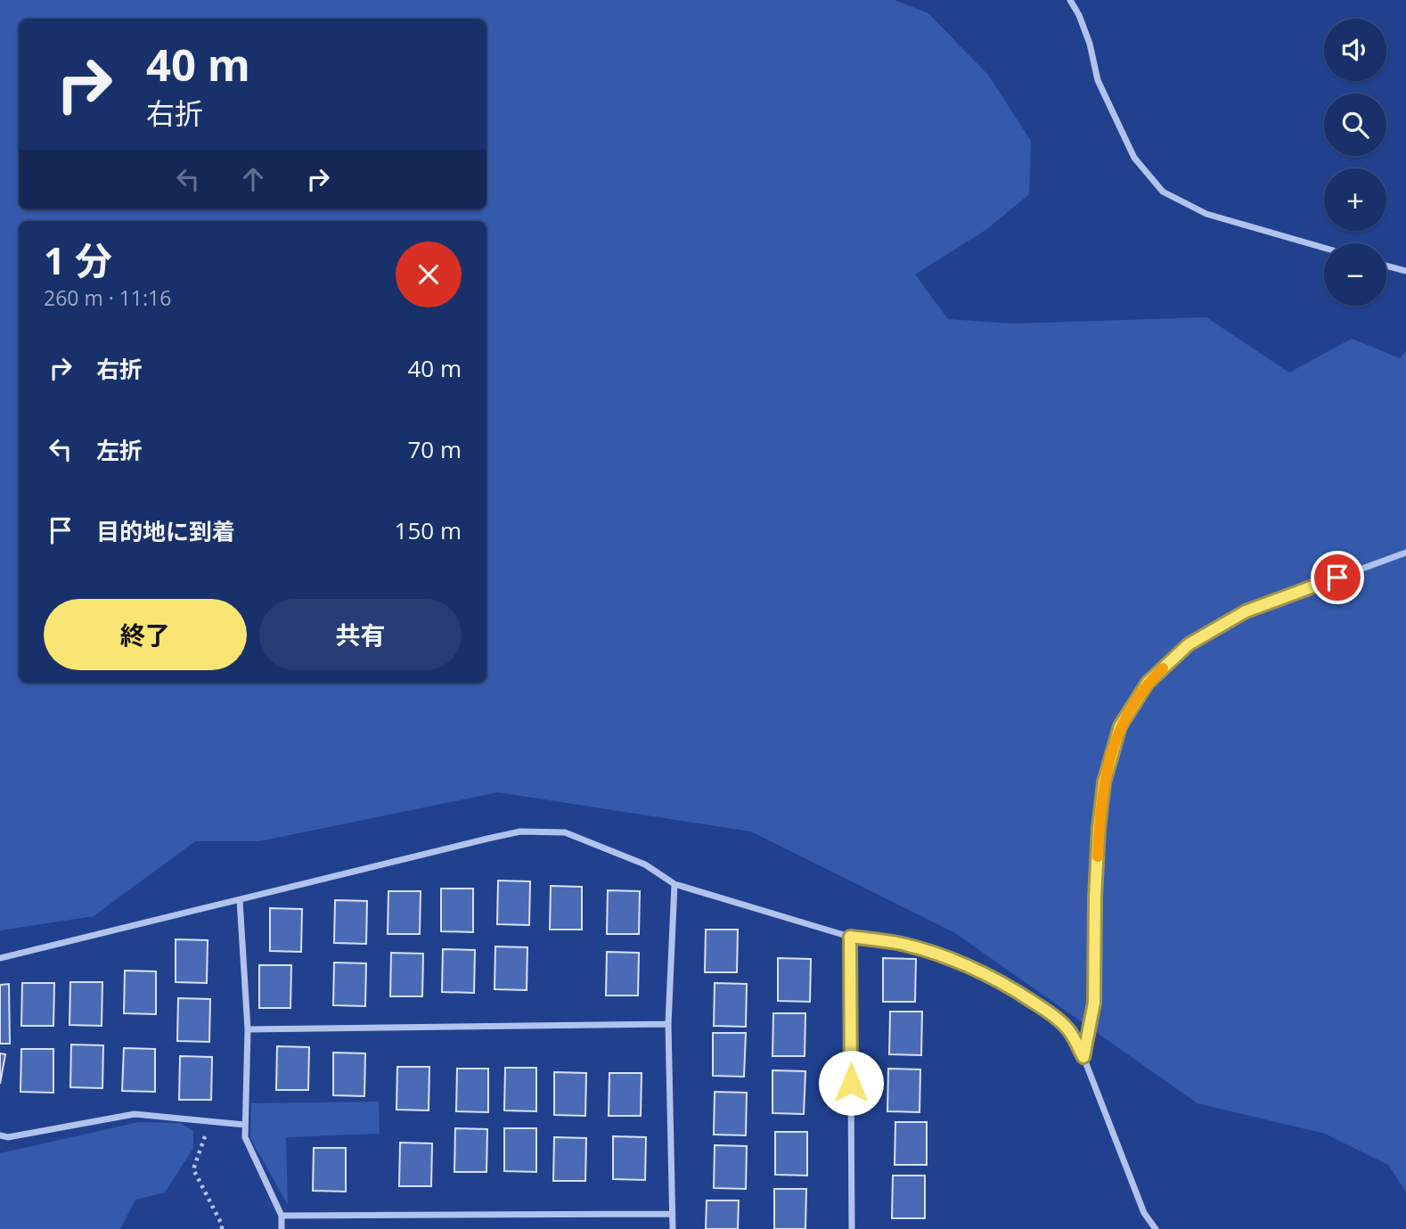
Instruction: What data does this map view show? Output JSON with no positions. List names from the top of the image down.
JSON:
{
  "page": {
    "map_buttons": ["+", "−"],
    "turn": ["40 m", "右折"],
    "heading": ["1 分", "260 m · 11:16"],
    "list": [
      {
        "name": "右折",
        "value": "40 m"
      },
      {
        "name": "左折",
        "value": "70 m"
      },
      {
        "name": "目的地に到着",
        "value": "150 m"
      }
    ],
    "buttons": ["終了", "共有"]
  }
}
